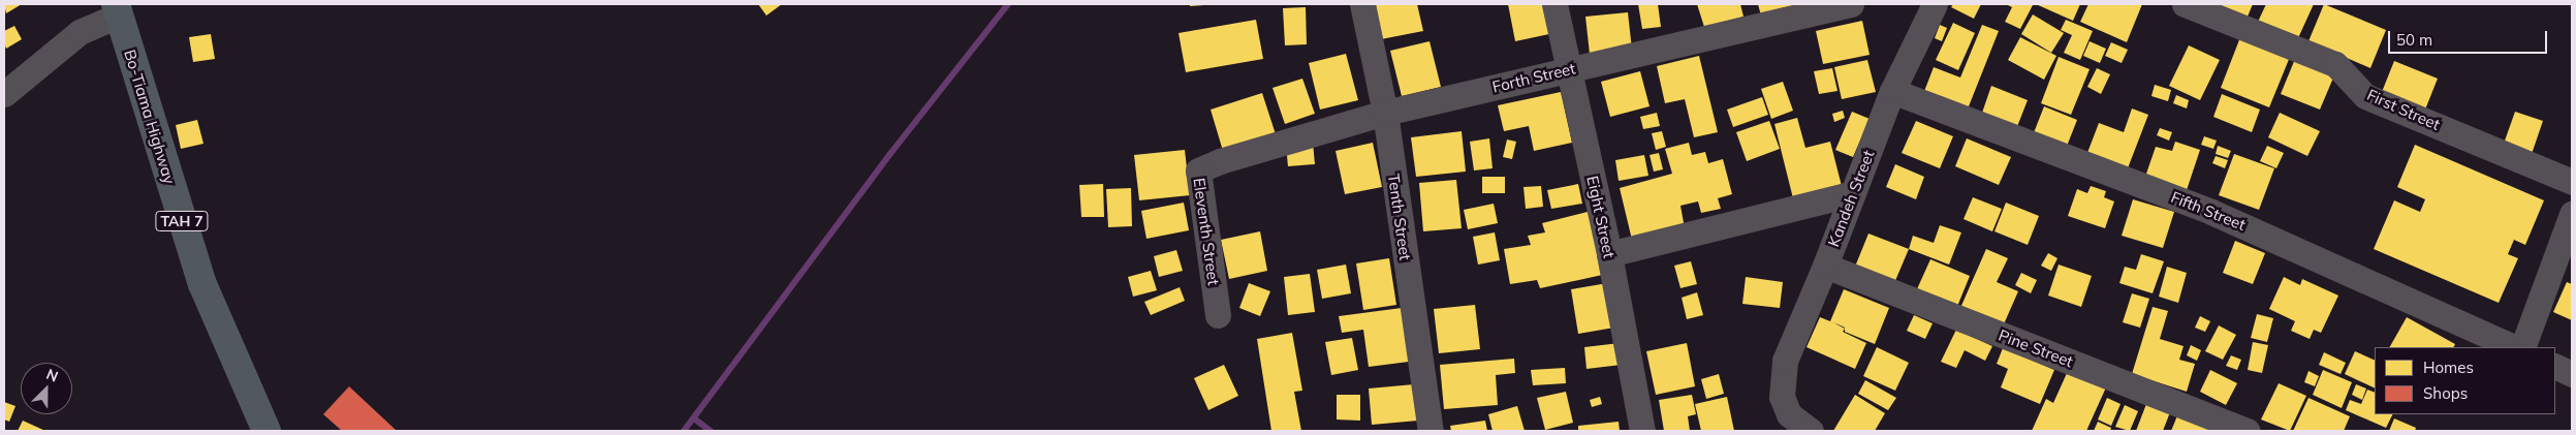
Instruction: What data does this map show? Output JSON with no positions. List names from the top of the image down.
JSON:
{
  "streets": {
    "highway": ["Bo-Tiama Highway", "TAH 7"],
    "street": [
      "Forth Street",
      "First Street",
      "Kandeh Street",
      "Fifth Street",
      "Tenth Street",
      "Eight Street",
      "Eleventh Street",
      "Pine Street"
    ]
  },
  "crossings": [
    ["Forth Street", "Tenth Street"],
    ["Forth Street", "Eight Street"],
    ["Forth Street", "Eleventh Street"],
    ["Kandeh Street", "Fifth Street"],
    ["Kandeh Street", "Pine Street"]
  ],
  "legend": ["Homes", "Shops"],
  "scale_bar": "50 m",
  "north": "top right"
}
